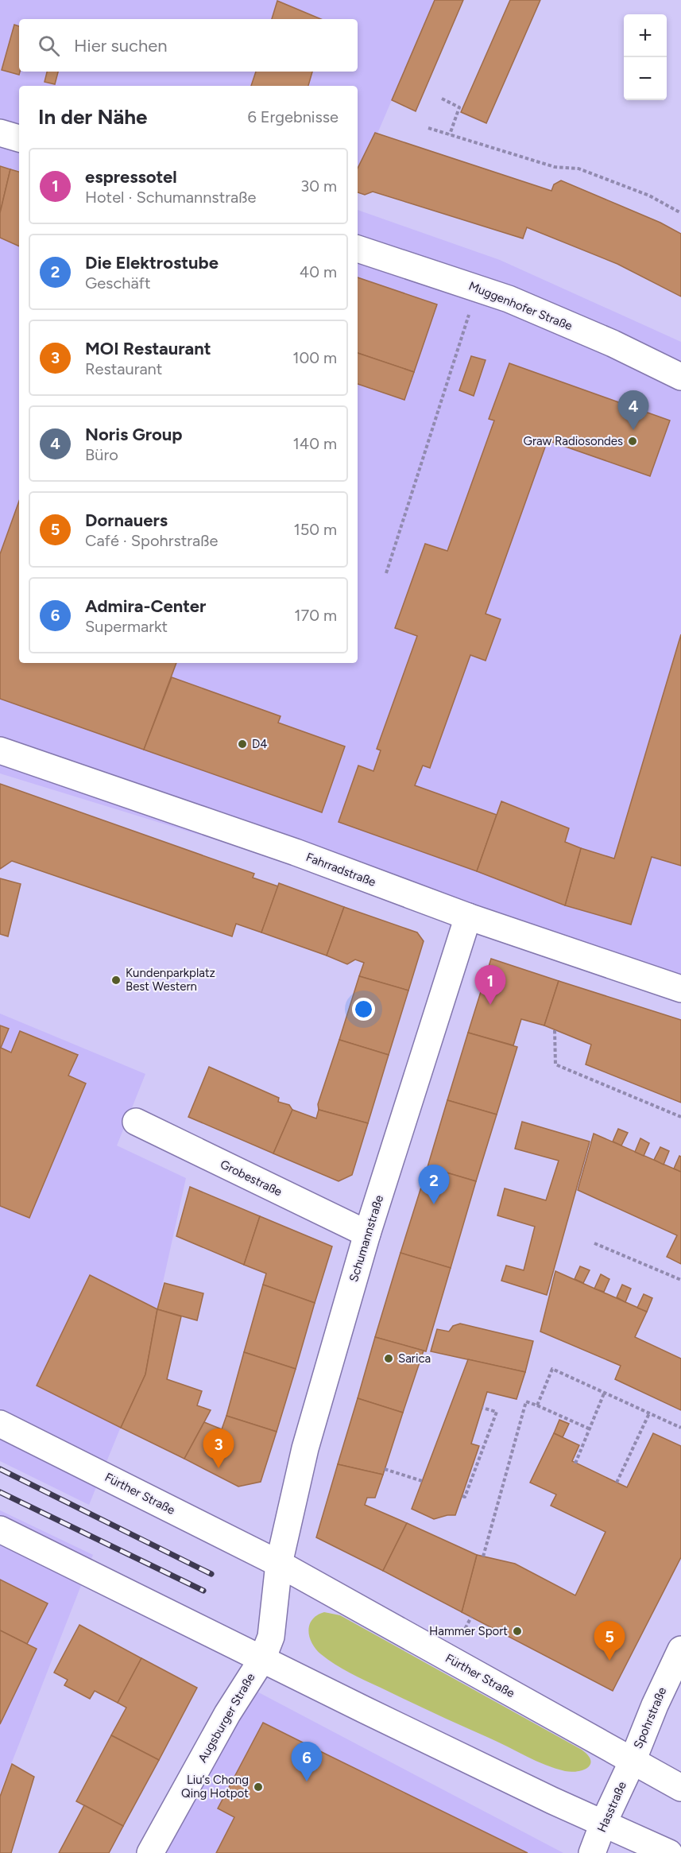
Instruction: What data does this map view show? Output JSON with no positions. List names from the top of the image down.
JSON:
{
  "streets": {
    "street": [
      "Muggenhofer Straße",
      "Fahrradstraße",
      "Grobestraße",
      "Schumannstraße",
      "Fürther Straße",
      "Augsburger Straße",
      "Spohrstraße",
      "Hasstraße"
    ]
  },
  "crossings": [
    ["Fahrradstraße", "Schumannstraße"],
    ["Grobestraße", "Schumannstraße"],
    ["Schumannstraße", "Fürther Straße"],
    ["Fürther Straße", "Spohrstraße"],
    ["Fürther Straße", "Hasstraße"],
    ["Spohrstraße", "Hasstraße"]
  ],
  "places": [
    "Graw Radiosondes",
    "D4",
    "Kundenparkplatz Best Western",
    "Sarica",
    "Hammer Sport",
    "Liu‘s Chong Qing Hotpot"
  ],
  "page": {
    "map_buttons": ["+", "−"],
    "search": "Hier suchen",
    "heading": ["In der Nähe", "6 Ergebnisse"],
    "list": [
      {
        "mark": "1",
        "name": "espressotel",
        "note": "Hotel · Schumannstraße",
        "value": "30 m"
      },
      {
        "mark": "2",
        "name": "Die Elektrostube",
        "note": "Geschäft",
        "value": "40 m"
      },
      {
        "mark": "3",
        "name": "MOI Restaurant",
        "note": "Restaurant",
        "value": "100 m"
      },
      {
        "mark": "4",
        "name": "Noris Group",
        "note": "Büro",
        "value": "140 m"
      },
      {
        "mark": "5",
        "name": "Dornauers",
        "note": "Café · Spohrstraße",
        "value": "150 m"
      },
      {
        "mark": "6",
        "name": "Admira-Center",
        "note": "Supermarkt",
        "value": "170 m"
      }
    ],
    "pins": [
      "4",
      "1",
      "2",
      "3",
      "5",
      "6"
    ]
  }
}
